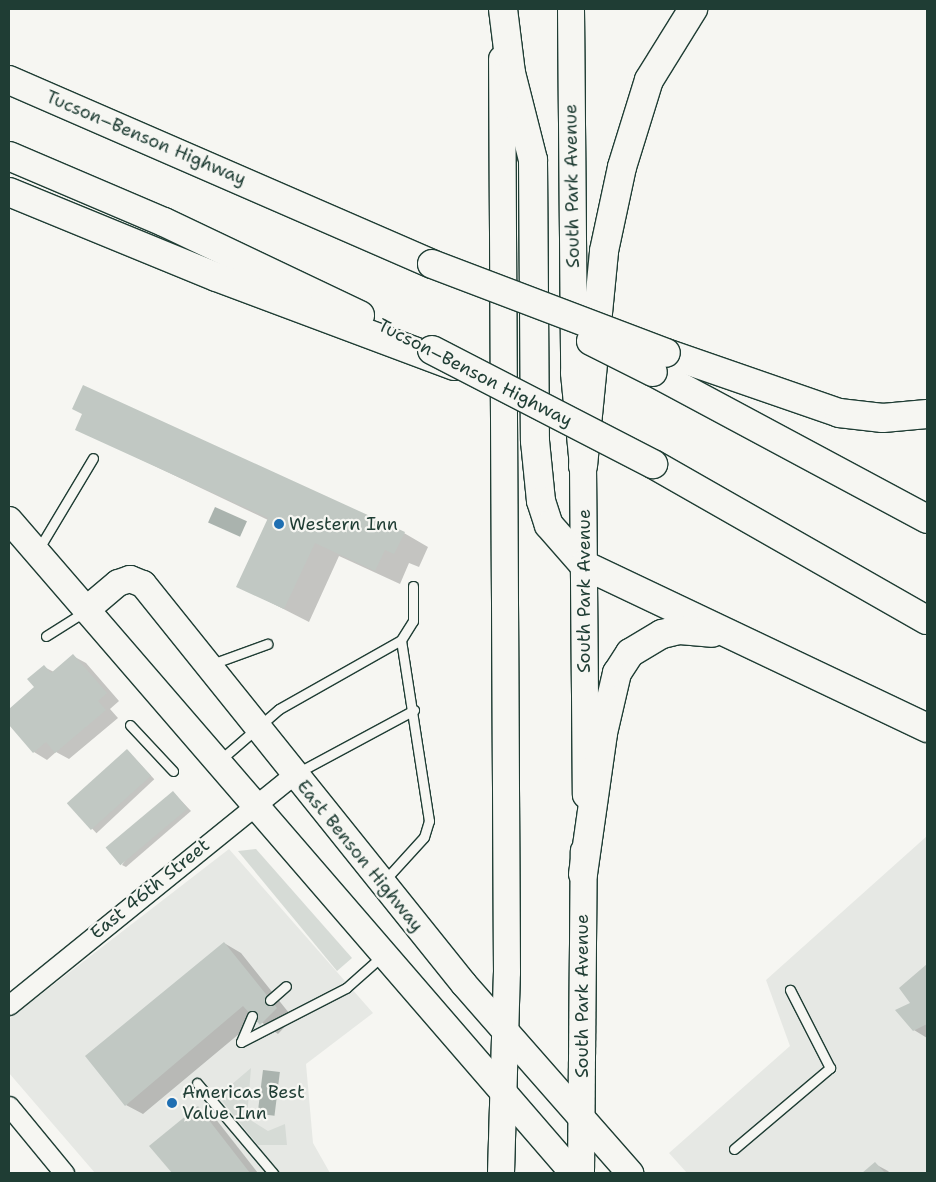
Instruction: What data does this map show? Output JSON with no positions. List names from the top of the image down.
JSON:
{
  "streets": {
    "highway": ["Tucson–Benson Highway"],
    "main road": ["South Park Avenue", "East Benson Highway"],
    "street": ["East 46th Street"]
  },
  "crossings": [
    ["South Park Avenue", "East Benson Highway"],
    ["East Benson Highway", "East 46th Street"]
  ],
  "places": ["Western Inn", "Americas Best Value Inn"]
}
